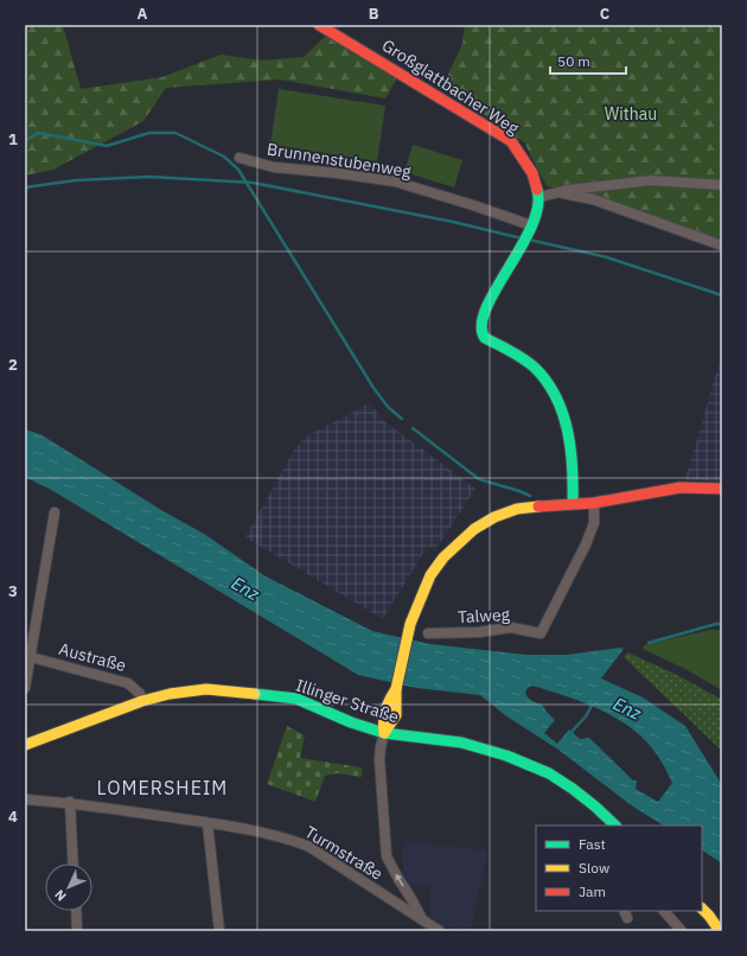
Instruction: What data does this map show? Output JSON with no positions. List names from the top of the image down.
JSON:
{
  "streets": {
    "street": [
      "Großglattbacher Weg",
      "Brunnenstubenweg",
      "Talweg",
      "Austraße",
      "Illinger Straße",
      "Turmstraße"
    ]
  },
  "crossings": [
    ["Austraße", "Illinger Straße"]
  ],
  "districts": ["LOMERSHEIM"],
  "water": ["Enz"],
  "parks": ["Withau"],
  "legend": ["Fast", "Slow", "Jam"],
  "scale_bar": "50 m",
  "north": "bottom left",
  "grid": {
    "columns": ["A", "B", "C"],
    "rows": [
      "1",
      "2",
      "3",
      "4"
    ]
  }
}
